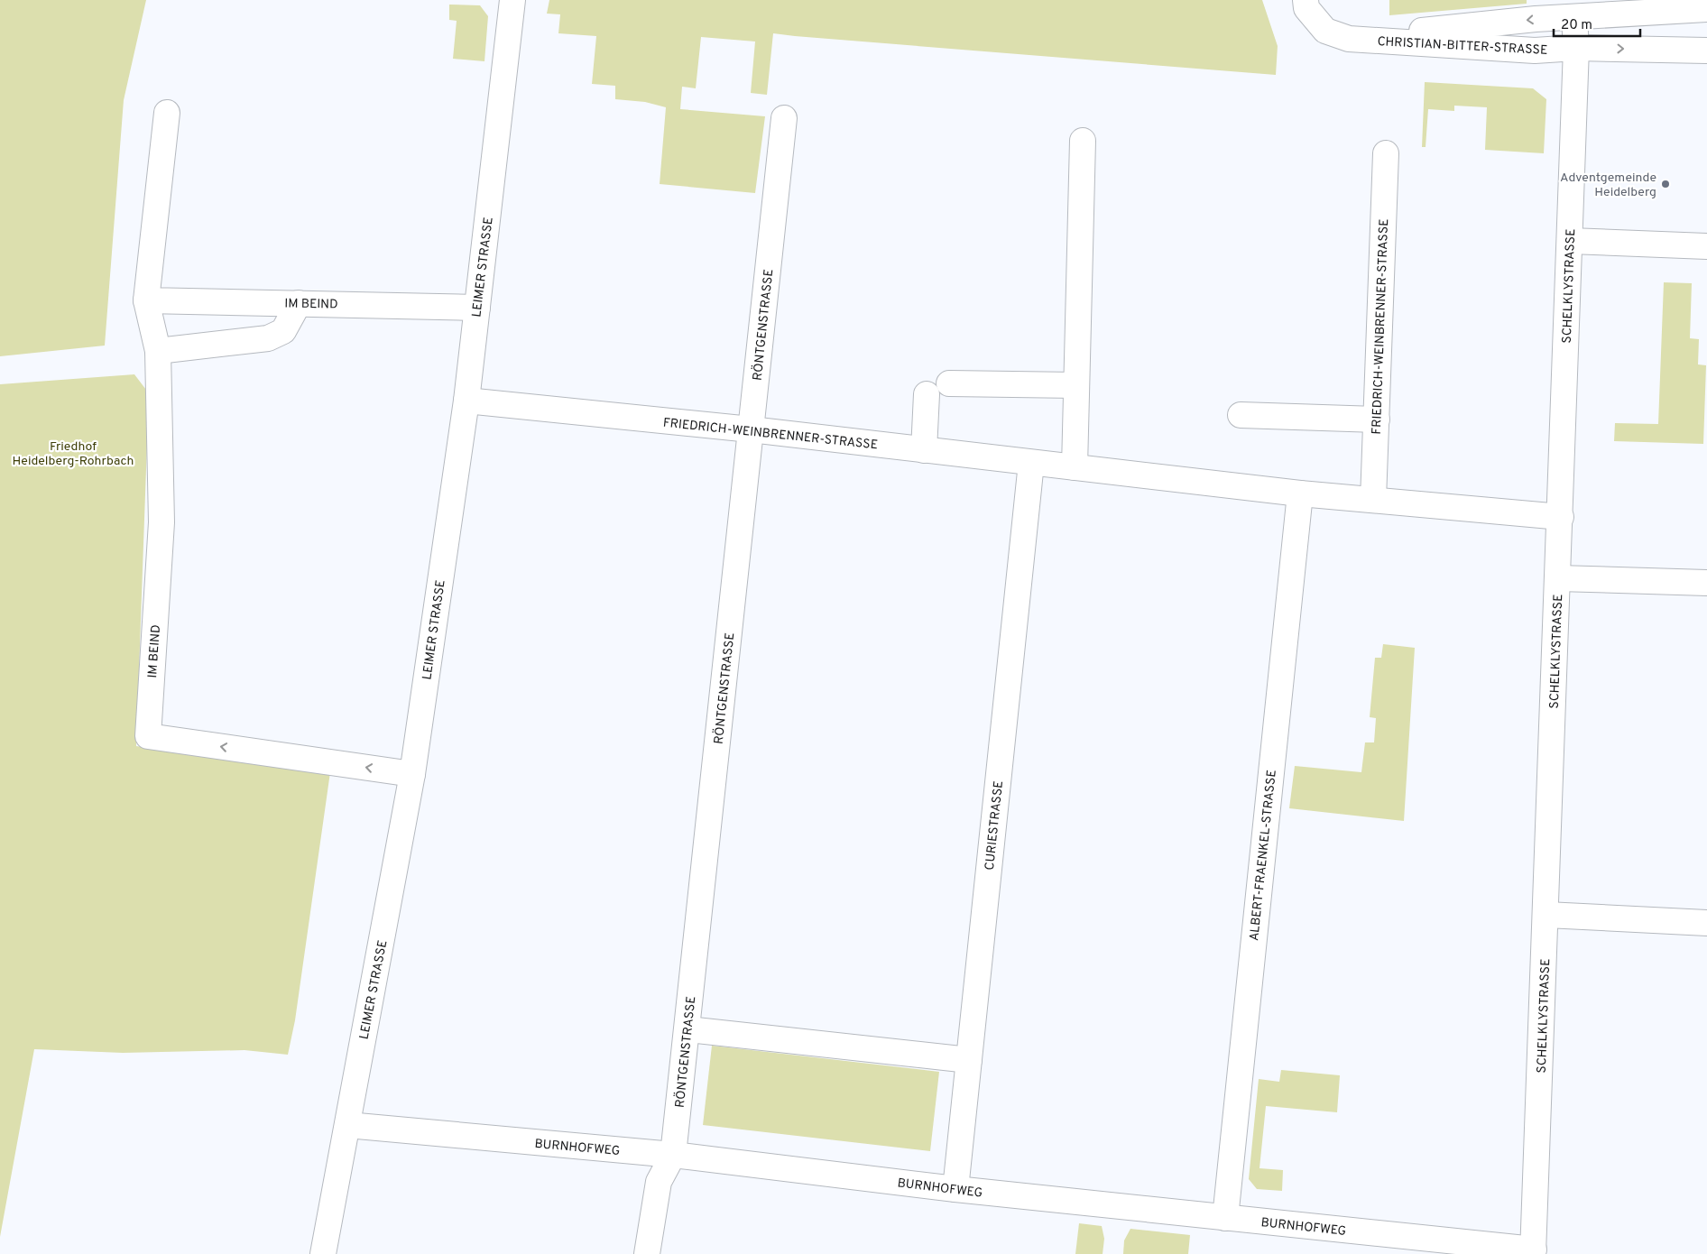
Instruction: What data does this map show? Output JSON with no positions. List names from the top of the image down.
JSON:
{
  "streets": {
    "street": [
      "CHRISTIAN-BITTER-STRASSE",
      "LEIMER STRASSE",
      "SCHELKLYSTRASSE",
      "IM BEIND",
      "RÖNTGENSTRASSE",
      "FRIEDRICH-WEINBRENNER-STRASSE",
      "CURIESTRASSE",
      "ALBERT-FRAENKEL-STRASSE",
      "BURNHOFWEG"
    ]
  },
  "crossings": [
    ["CHRISTIAN-BITTER-STRASSE", "SCHELKLYSTRASSE"],
    ["LEIMER STRASSE", "IM BEIND"],
    ["LEIMER STRASSE", "FRIEDRICH-WEINBRENNER-STRASSE"],
    ["LEIMER STRASSE", "BURNHOFWEG"],
    ["SCHELKLYSTRASSE", "FRIEDRICH-WEINBRENNER-STRASSE"],
    ["SCHELKLYSTRASSE", "BURNHOFWEG"],
    ["RÖNTGENSTRASSE", "FRIEDRICH-WEINBRENNER-STRASSE"],
    ["RÖNTGENSTRASSE", "BURNHOFWEG"],
    ["FRIEDRICH-WEINBRENNER-STRASSE", "CURIESTRASSE"],
    ["FRIEDRICH-WEINBRENNER-STRASSE", "ALBERT-FRAENKEL-STRASSE"],
    ["CURIESTRASSE", "BURNHOFWEG"],
    ["ALBERT-FRAENKEL-STRASSE", "BURNHOFWEG"]
  ],
  "parks": ["Friedhof Heidelberg-Rohrbach"],
  "places": ["Adventgemeinde Heidelberg"],
  "scale_bar": "20 m"
}
